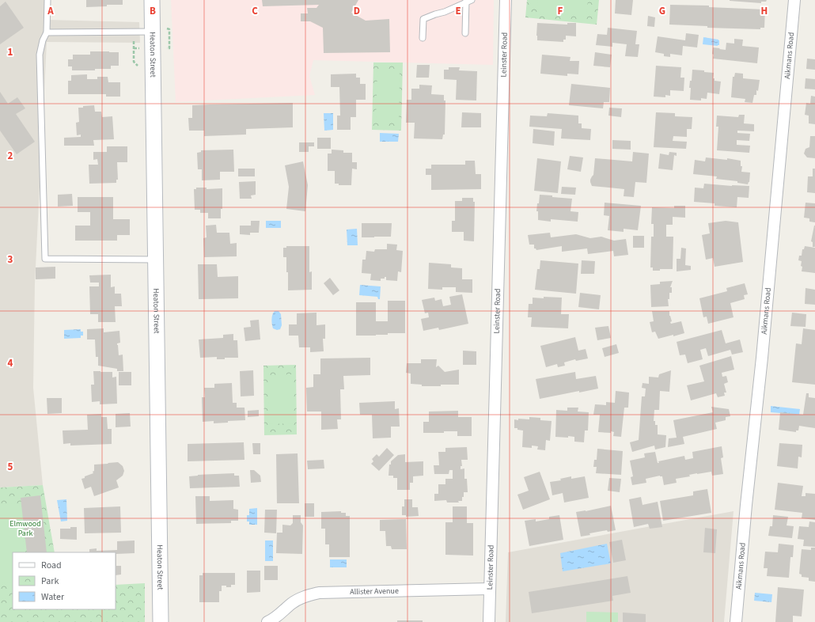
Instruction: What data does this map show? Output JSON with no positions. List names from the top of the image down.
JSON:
{
  "streets": {
    "main road": ["Heaton Street"],
    "street": ["Leinster Road", "Aikmans Road", "Allister Avenue"]
  },
  "crossings": [
    ["Leinster Road", "Allister Avenue"]
  ],
  "parks": ["Elmwood Park"],
  "legend": ["Road", "Park", "Water"],
  "grid": {
    "columns": [
      "A",
      "B",
      "C",
      "D",
      "E",
      "F",
      "G",
      "H"
    ],
    "rows": [
      "1",
      "2",
      "3",
      "4",
      "5"
    ]
  }
}
